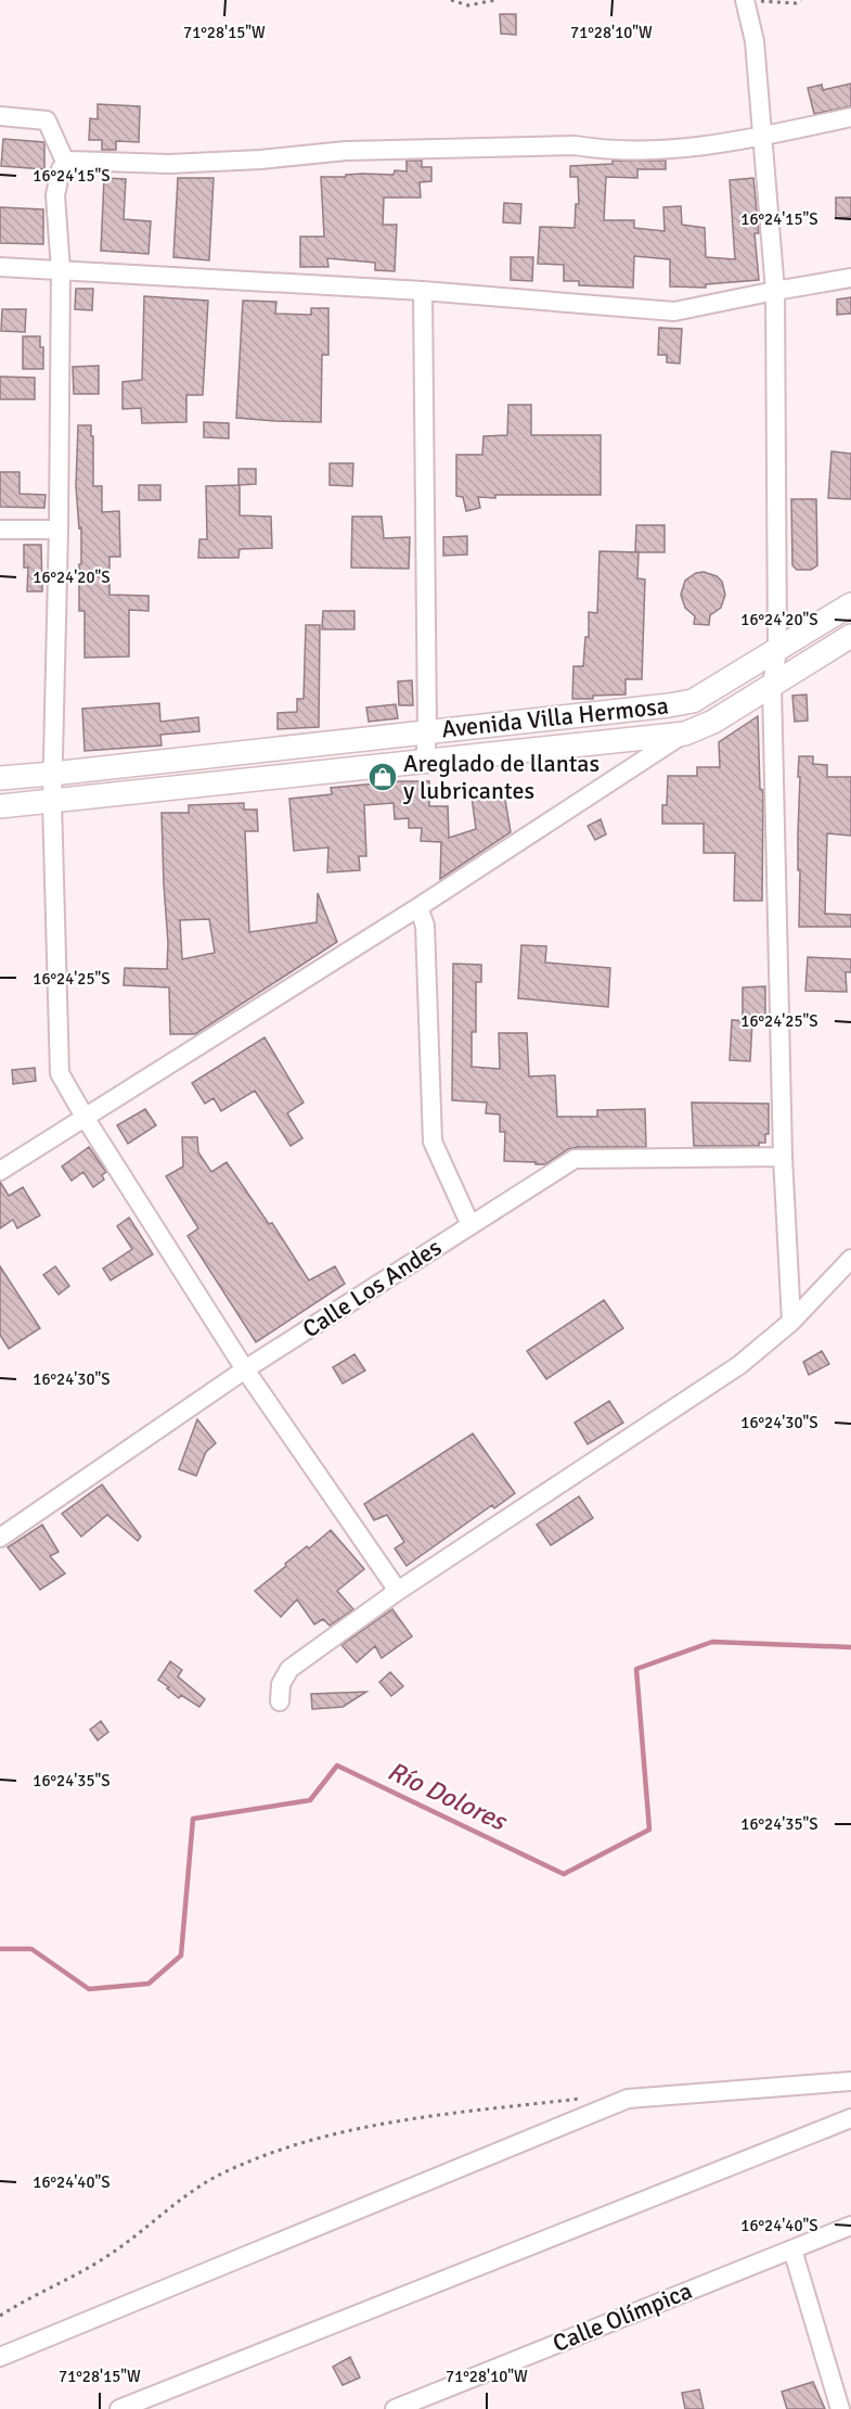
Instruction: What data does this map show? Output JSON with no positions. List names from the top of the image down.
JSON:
{
  "streets": {
    "street": ["Avenida Villa Hermosa", "Calle Los Andes", "Calle Olímpica"]
  },
  "water": ["Río Dolores"],
  "places": {
    "shop": ["Areglado de llantas y lubricantes"]
  },
  "coordinates": [
    "71°28'15\"W",
    "71°28'10\"W",
    "16°24'15\"S",
    "16°24'20\"S",
    "16°24'25\"S",
    "16°24'30\"S",
    "16°24'35\"S",
    "16°24'40\"S"
  ]
}
